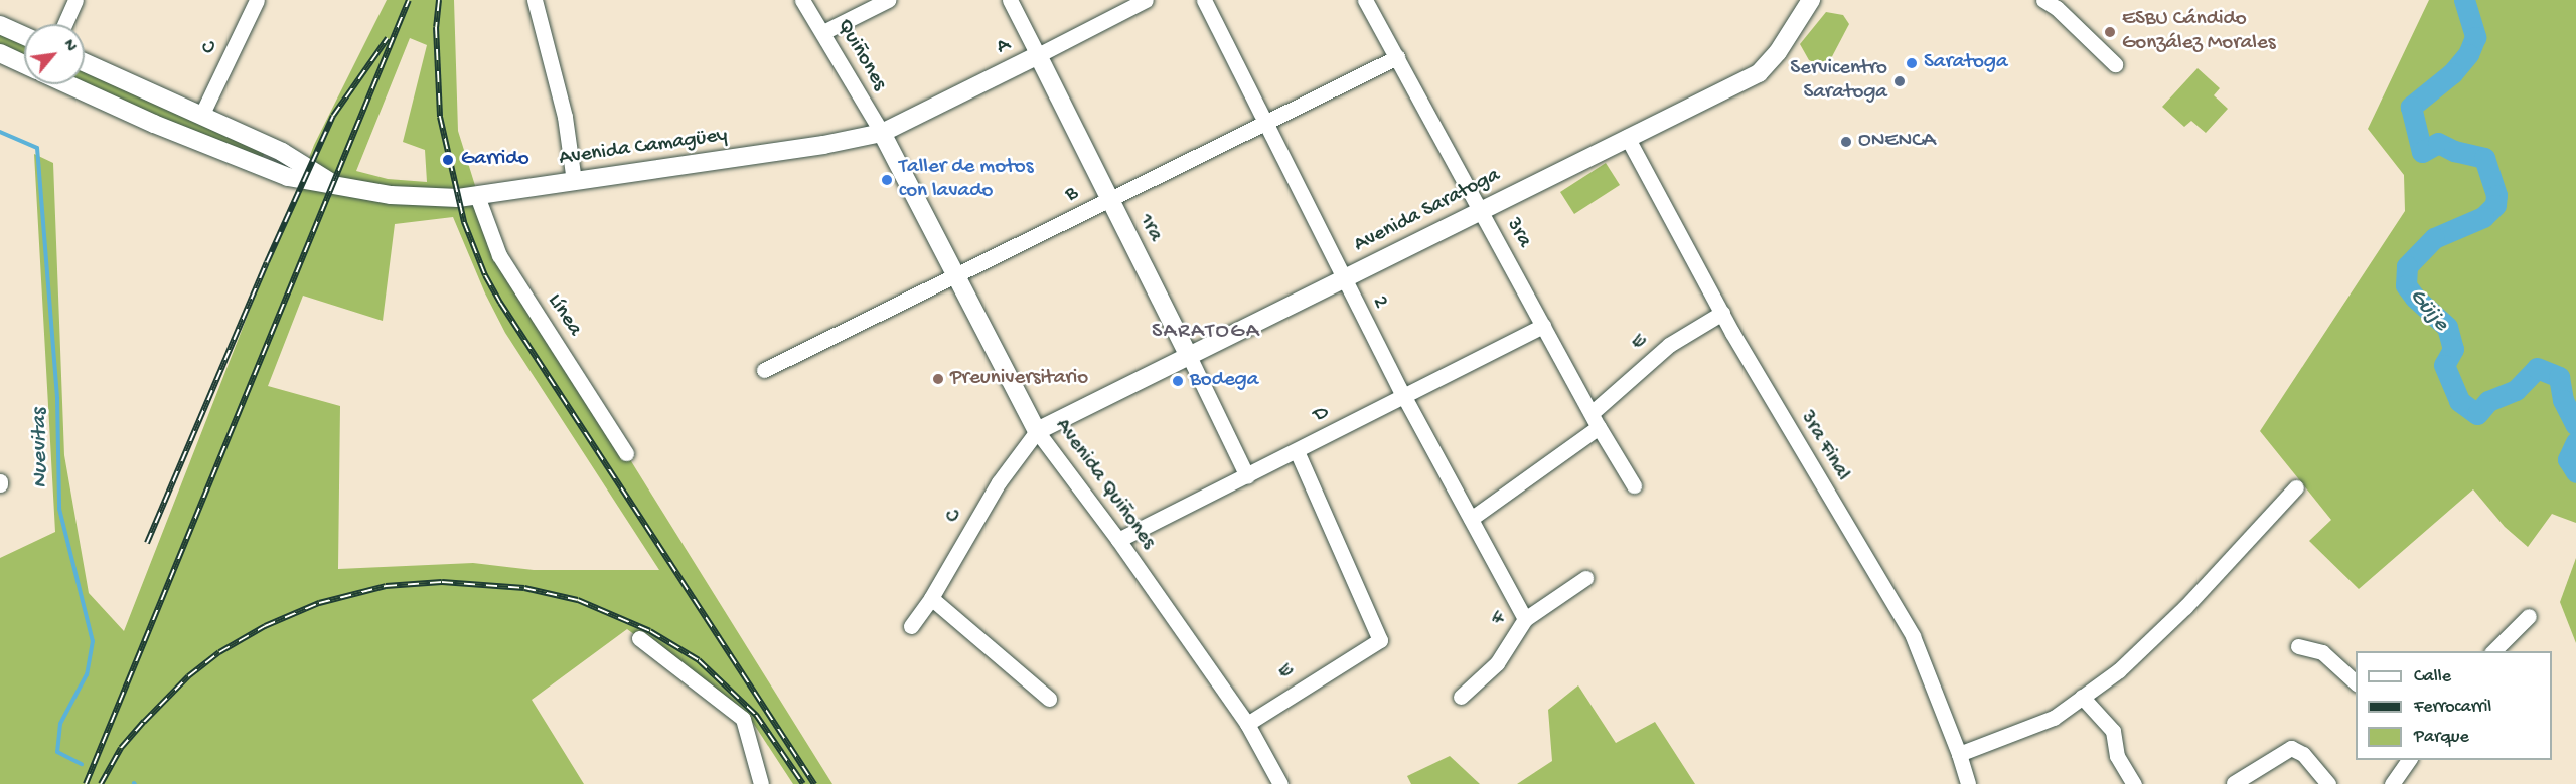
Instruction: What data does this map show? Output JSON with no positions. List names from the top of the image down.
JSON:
{
  "streets": {
    "main road": [
      "A",
      "Avenida Camagüey",
      "Avenida Saratoga",
      "1ra",
      "Avenida Quiñones"
    ],
    "street": [
      "C",
      "Quiñones",
      "B",
      "3ra",
      "2",
      "Línea",
      "E",
      "D",
      "3ra Final",
      "F"
    ]
  },
  "crossings": [
    ["A", "Quiñones"],
    ["A", "Avenida Camagüey"],
    ["A", "1ra"],
    ["A", "Avenida Quiñones"],
    ["C", "Avenida Camagüey"],
    ["C", "Avenida Saratoga"],
    ["C", "Avenida Quiñones"],
    ["Quiñones", "Avenida Camagüey"],
    ["Quiñones", "Avenida Quiñones"],
    ["Avenida Camagüey", "Línea"],
    ["Avenida Camagüey", "Avenida Quiñones"],
    ["B", "1ra"],
    ["B", "3ra"],
    ["B", "2"],
    ["B", "Avenida Quiñones"],
    ["Avenida Saratoga", "1ra"],
    ["Avenida Saratoga", "3ra"],
    ["Avenida Saratoga", "2"],
    ["Avenida Saratoga", "3ra Final"],
    ["Avenida Saratoga", "Avenida Quiñones"],
    ["1ra", "D"],
    ["3ra", "E"],
    ["3ra", "D"],
    ["2", "E"],
    ["2", "D"],
    ["2", "F"],
    ["E", "D"],
    ["E", "3ra Final"],
    ["E", "Avenida Quiñones"],
    ["D", "Avenida Quiñones"]
  ],
  "districts": ["SARATOGA"],
  "water": ["Güije", "Nuevitas"],
  "places": [
    "ESBU Cándido González Morales",
    "Saratoga",
    "Servicentro Saratoga",
    "ONENCA",
    "Garrido",
    "Taller de motos con lavado",
    "Preuniversitario",
    "Bodega"
  ],
  "legend": ["Calle", "Ferrocarril", "Parque"],
  "north": "top right"
}
